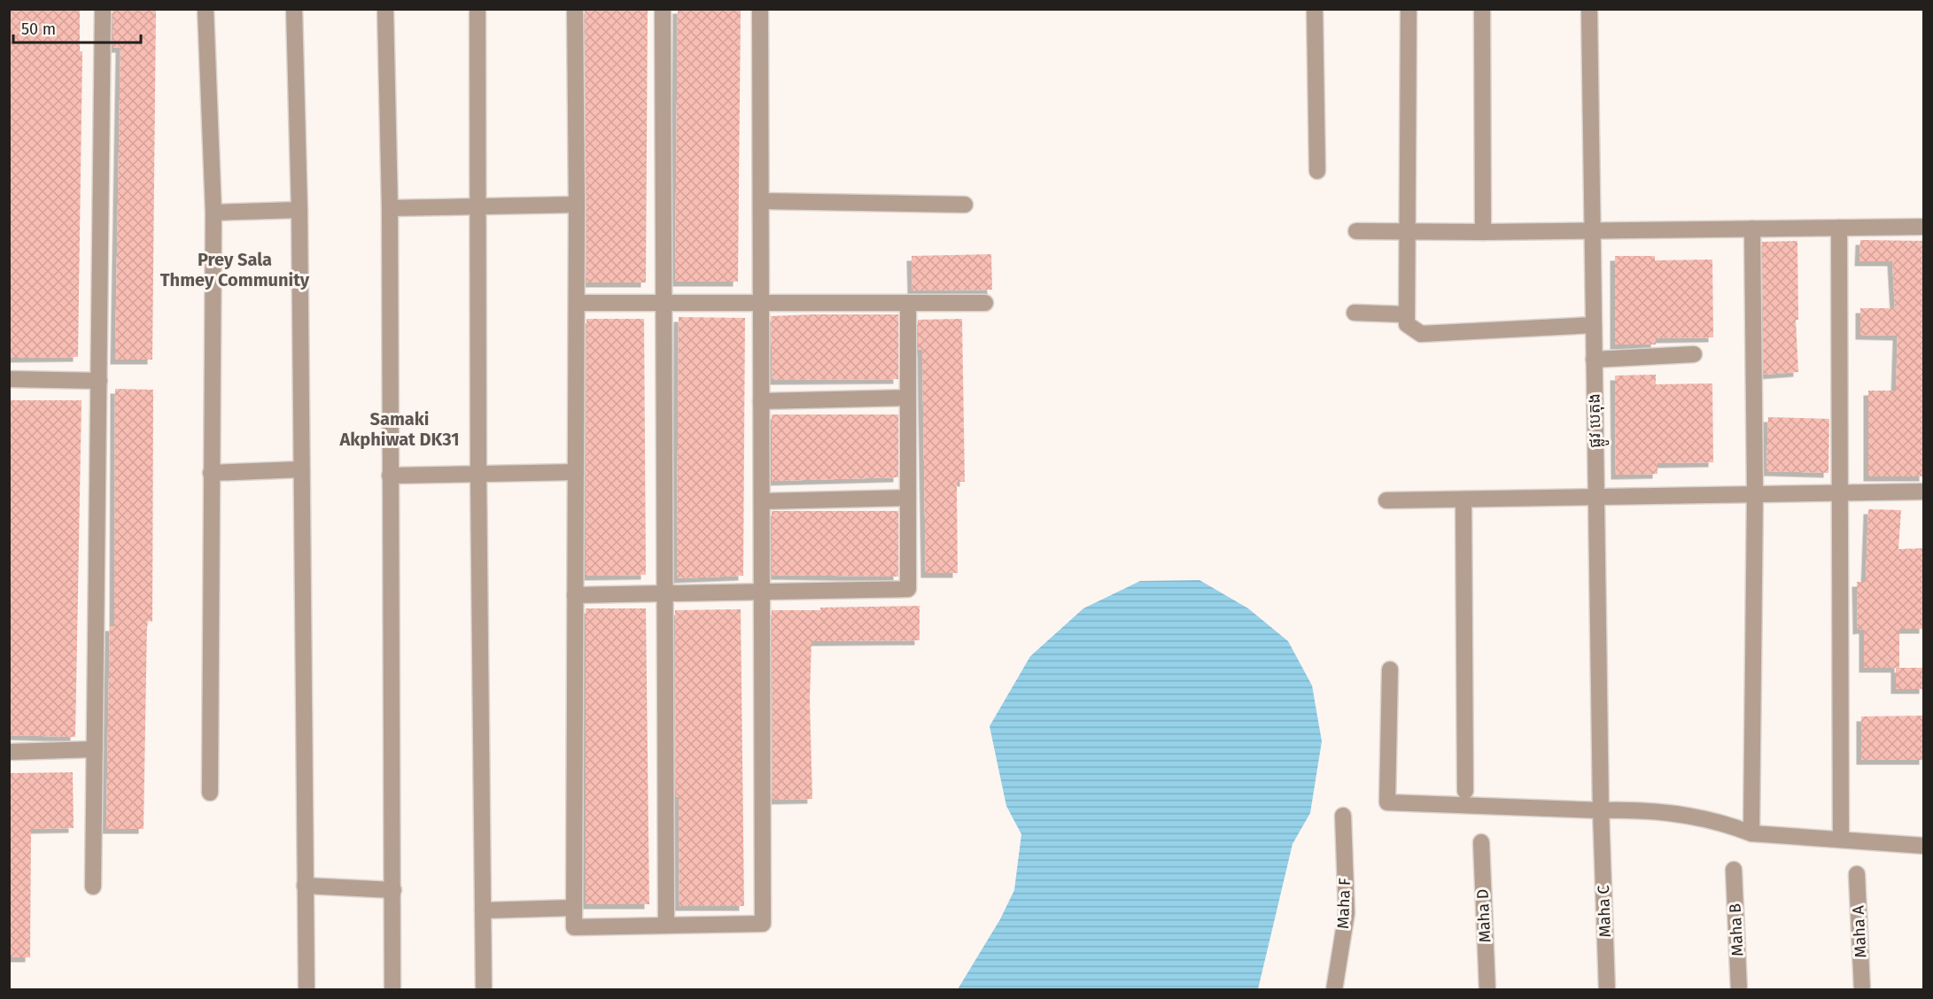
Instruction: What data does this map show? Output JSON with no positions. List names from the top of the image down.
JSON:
{
  "streets": {
    "street": [
      "ផ្លូវ បេតុង",
      "Maha F",
      "Maha C",
      "Maha D",
      "Maha B",
      "Maha A"
    ]
  },
  "crossings": [
    ["ផ្លូវ បេតុង", "Maha C"]
  ],
  "districts": ["Prey Sala Thmey Community", "Samaki Akphiwat DK31"],
  "scale_bar": "50 m"
}
